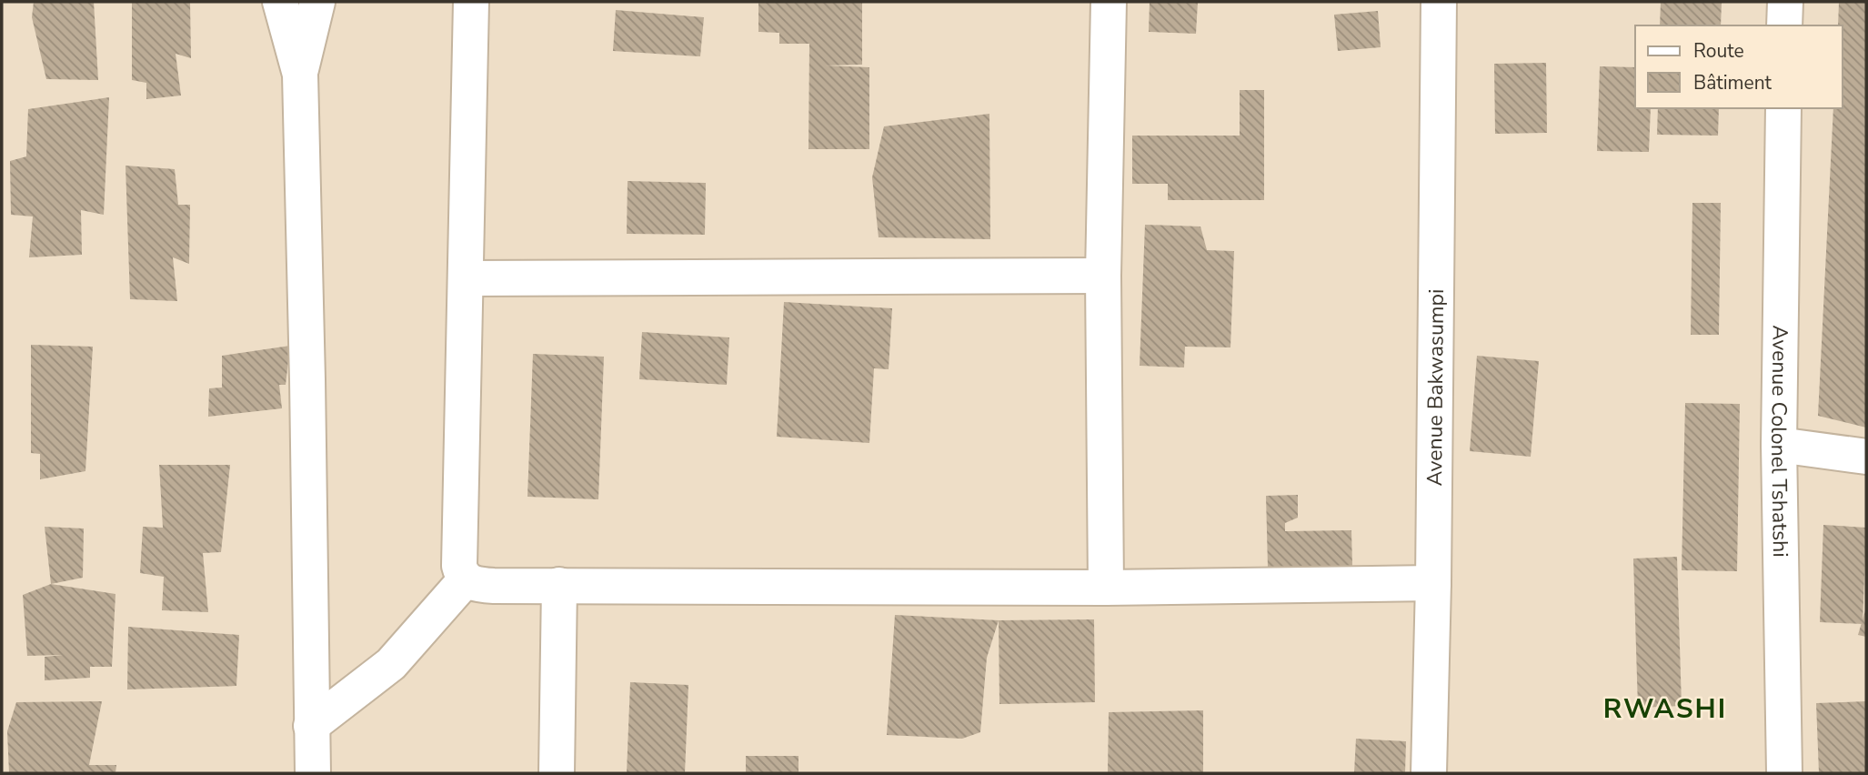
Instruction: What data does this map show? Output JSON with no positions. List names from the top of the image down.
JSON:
{
  "streets": {
    "street": ["Avenue Bakwasumpi", "Avenue Colonel Tshatshi"]
  },
  "districts": ["RWASHI"],
  "legend": ["Route", "Bâtiment"]
}
